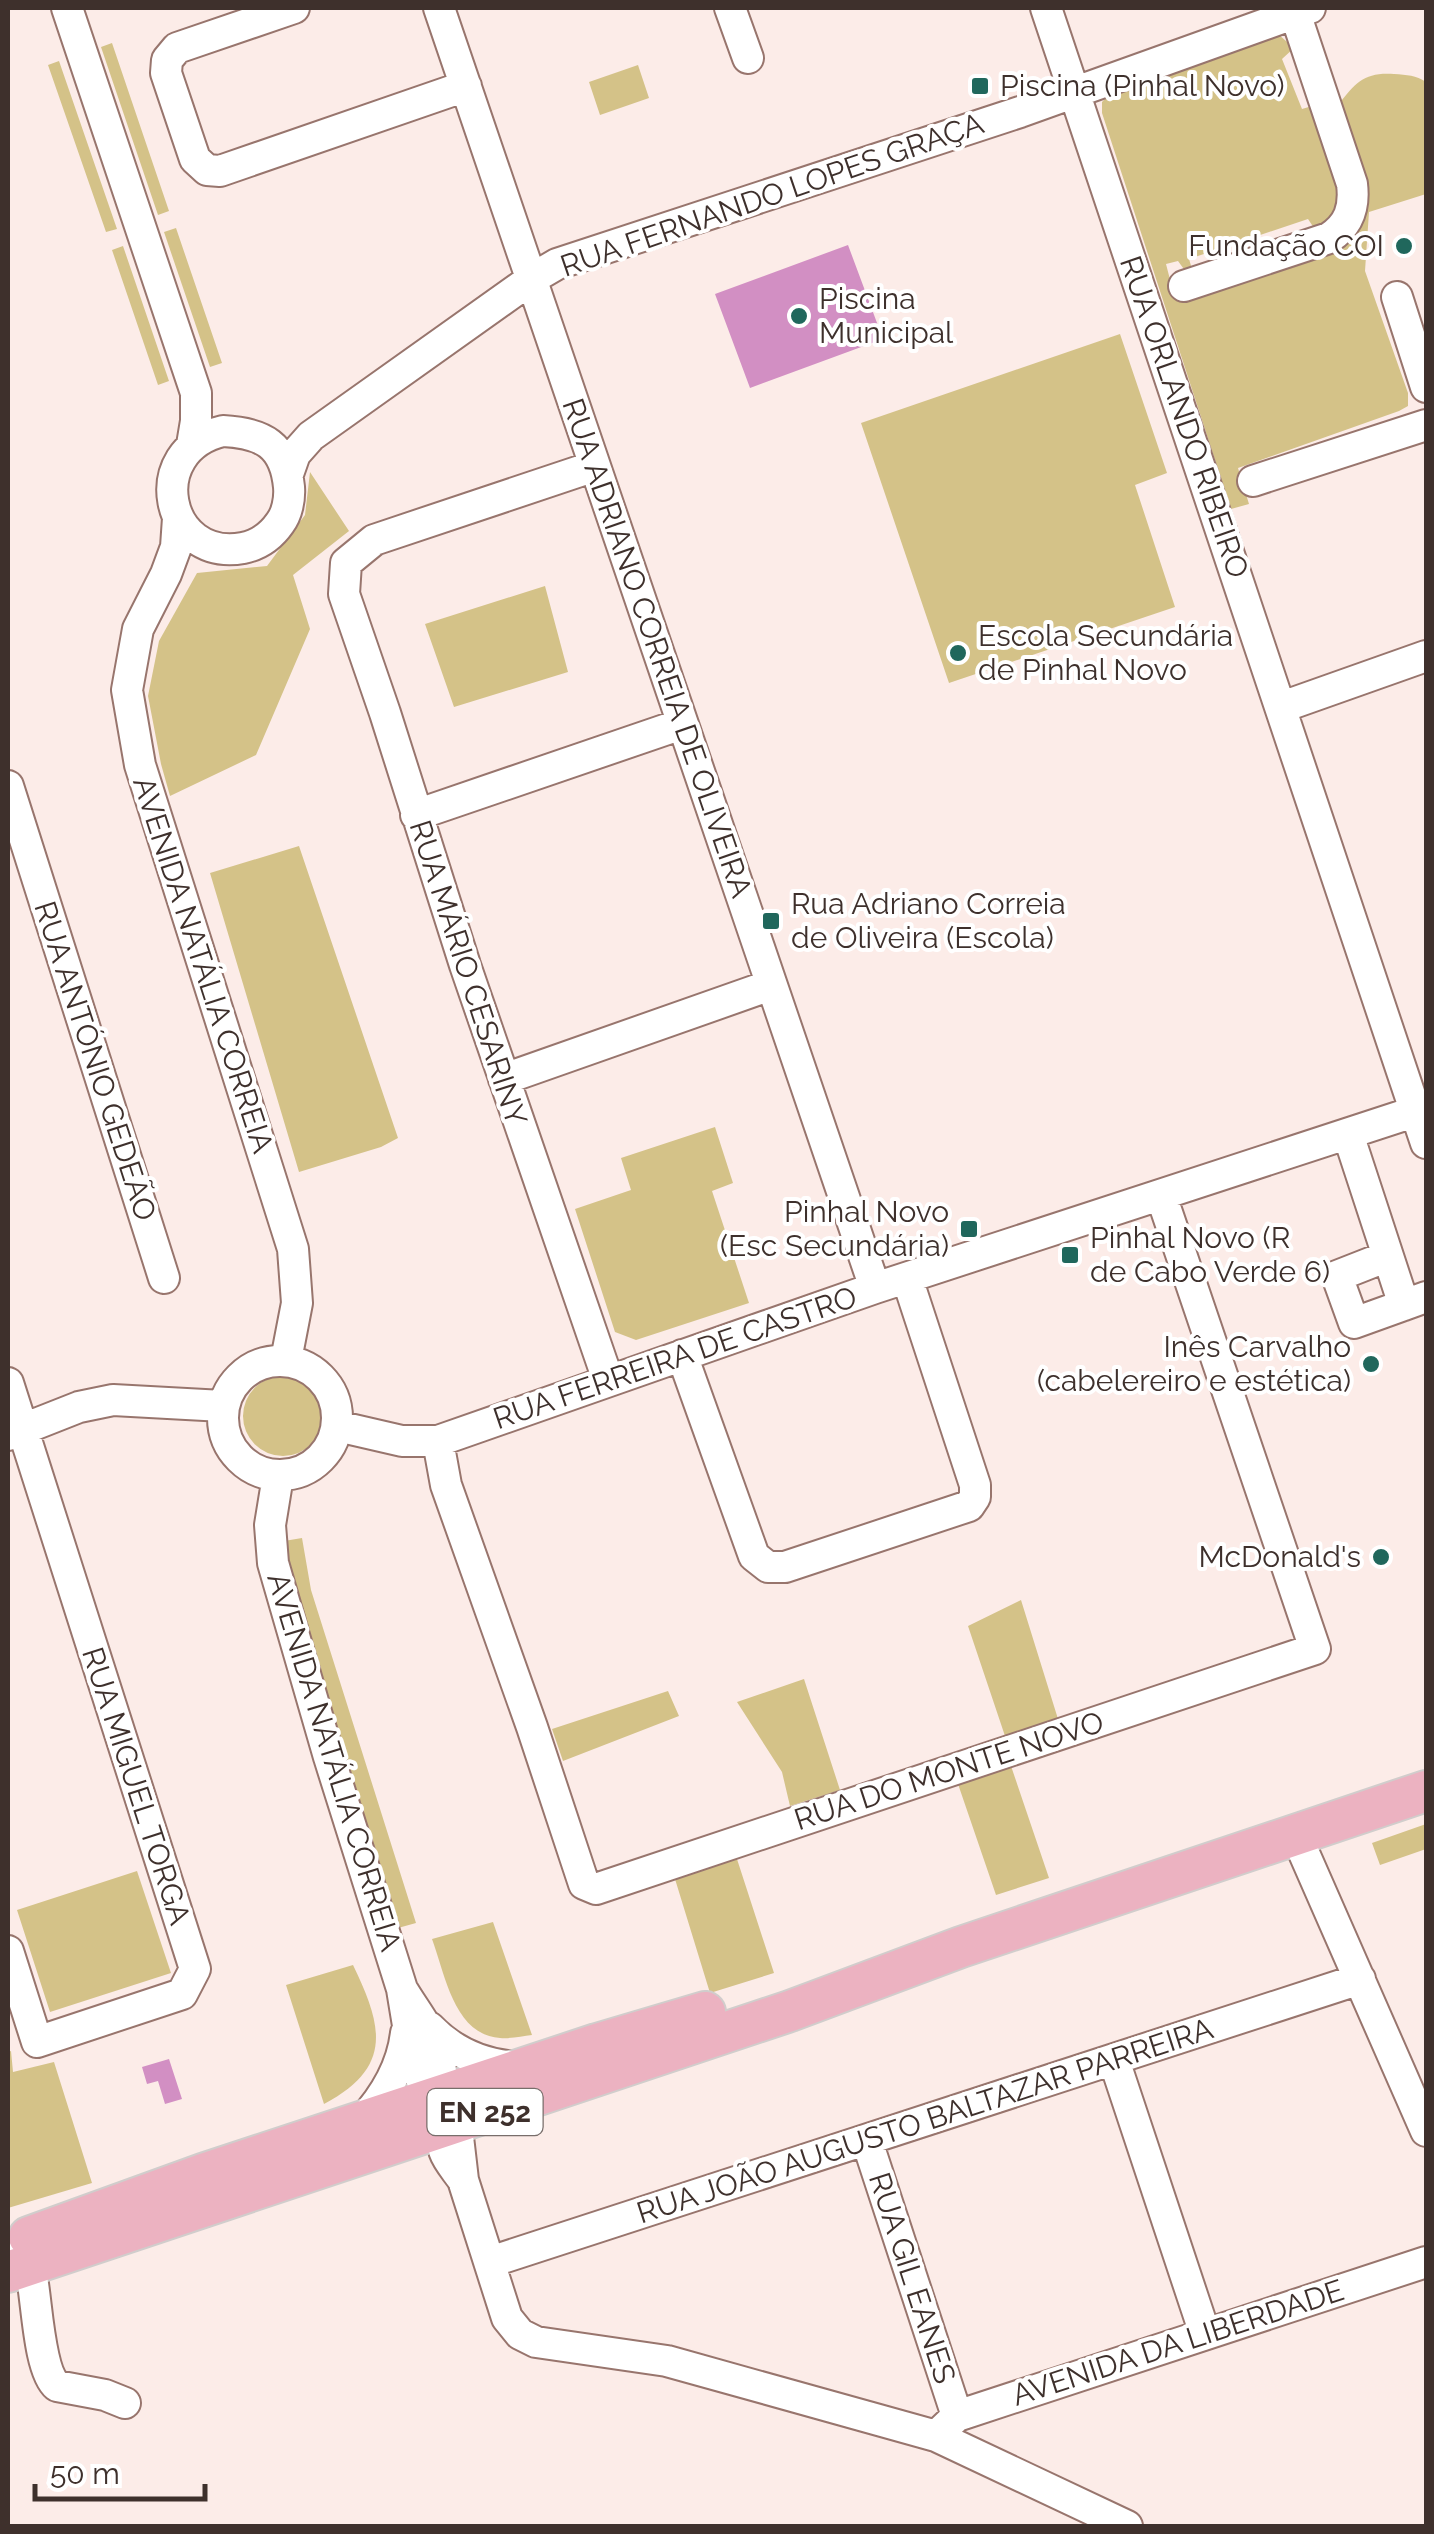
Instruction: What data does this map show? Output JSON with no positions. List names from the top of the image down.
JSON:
{
  "streets": {
    "main road": ["EN 252"],
    "street": [
      "RUA FERNANDO LOPES GRAÇA",
      "RUA ORLANDO RIBEIRO",
      "RUA ADRIANO CORREIA DE OLIVEIRA",
      "AVENIDA NATÁLIA CORREIA",
      "RUA MÁRIO CESARINY",
      "RUA ANTÓNIO GEDEÃO",
      "RUA FERREIRA DE CASTRO",
      "RUA DO MONTE NOVO",
      "RUA MIGUEL TORGA",
      "RUA JOÃO AUGUSTO BALTAZAR PARREIRA",
      "RUA GIL EANES",
      "AVENIDA DA LIBERDADE"
    ]
  },
  "crossings": [
    ["RUA FERNANDO LOPES GRAÇA", "RUA ORLANDO RIBEIRO"],
    ["RUA FERNANDO LOPES GRAÇA", "RUA ADRIANO CORREIA DE OLIVEIRA"],
    ["RUA FERNANDO LOPES GRAÇA", "AVENIDA NATÁLIA CORREIA"],
    ["RUA ORLANDO RIBEIRO", "RUA FERREIRA DE CASTRO"],
    ["RUA ADRIANO CORREIA DE OLIVEIRA", "RUA MÁRIO CESARINY"],
    ["RUA ADRIANO CORREIA DE OLIVEIRA", "RUA FERREIRA DE CASTRO"],
    ["AVENIDA NATÁLIA CORREIA", "RUA FERREIRA DE CASTRO"],
    ["AVENIDA NATÁLIA CORREIA", "EN 252"],
    ["AVENIDA NATÁLIA CORREIA", "RUA JOÃO AUGUSTO BALTAZAR PARREIRA"],
    ["AVENIDA NATÁLIA CORREIA", "RUA GIL EANES"],
    ["AVENIDA NATÁLIA CORREIA", "AVENIDA DA LIBERDADE"],
    ["RUA MÁRIO CESARINY", "RUA FERREIRA DE CASTRO"],
    ["RUA FERREIRA DE CASTRO", "RUA DO MONTE NOVO"],
    ["RUA JOÃO AUGUSTO BALTAZAR PARREIRA", "RUA GIL EANES"],
    ["RUA GIL EANES", "AVENIDA DA LIBERDADE"]
  ],
  "places": {
    "transit": [
      "Piscina (Pinhal Novo)",
      "Rua Adriano Correia de Oliveira (Escola)",
      "Pinhal Novo (Esc Secundária)",
      "Pinhal Novo (R de Cabo Verde 6)"
    ],
    "other": [
      "Fundação COI",
      "Piscina Municipal",
      "Escola Secundária de Pinhal Novo",
      "Inês Carvalho (cabelereiro e estética)",
      "McDonald's"
    ]
  },
  "scale_bar": "50 m"
}
